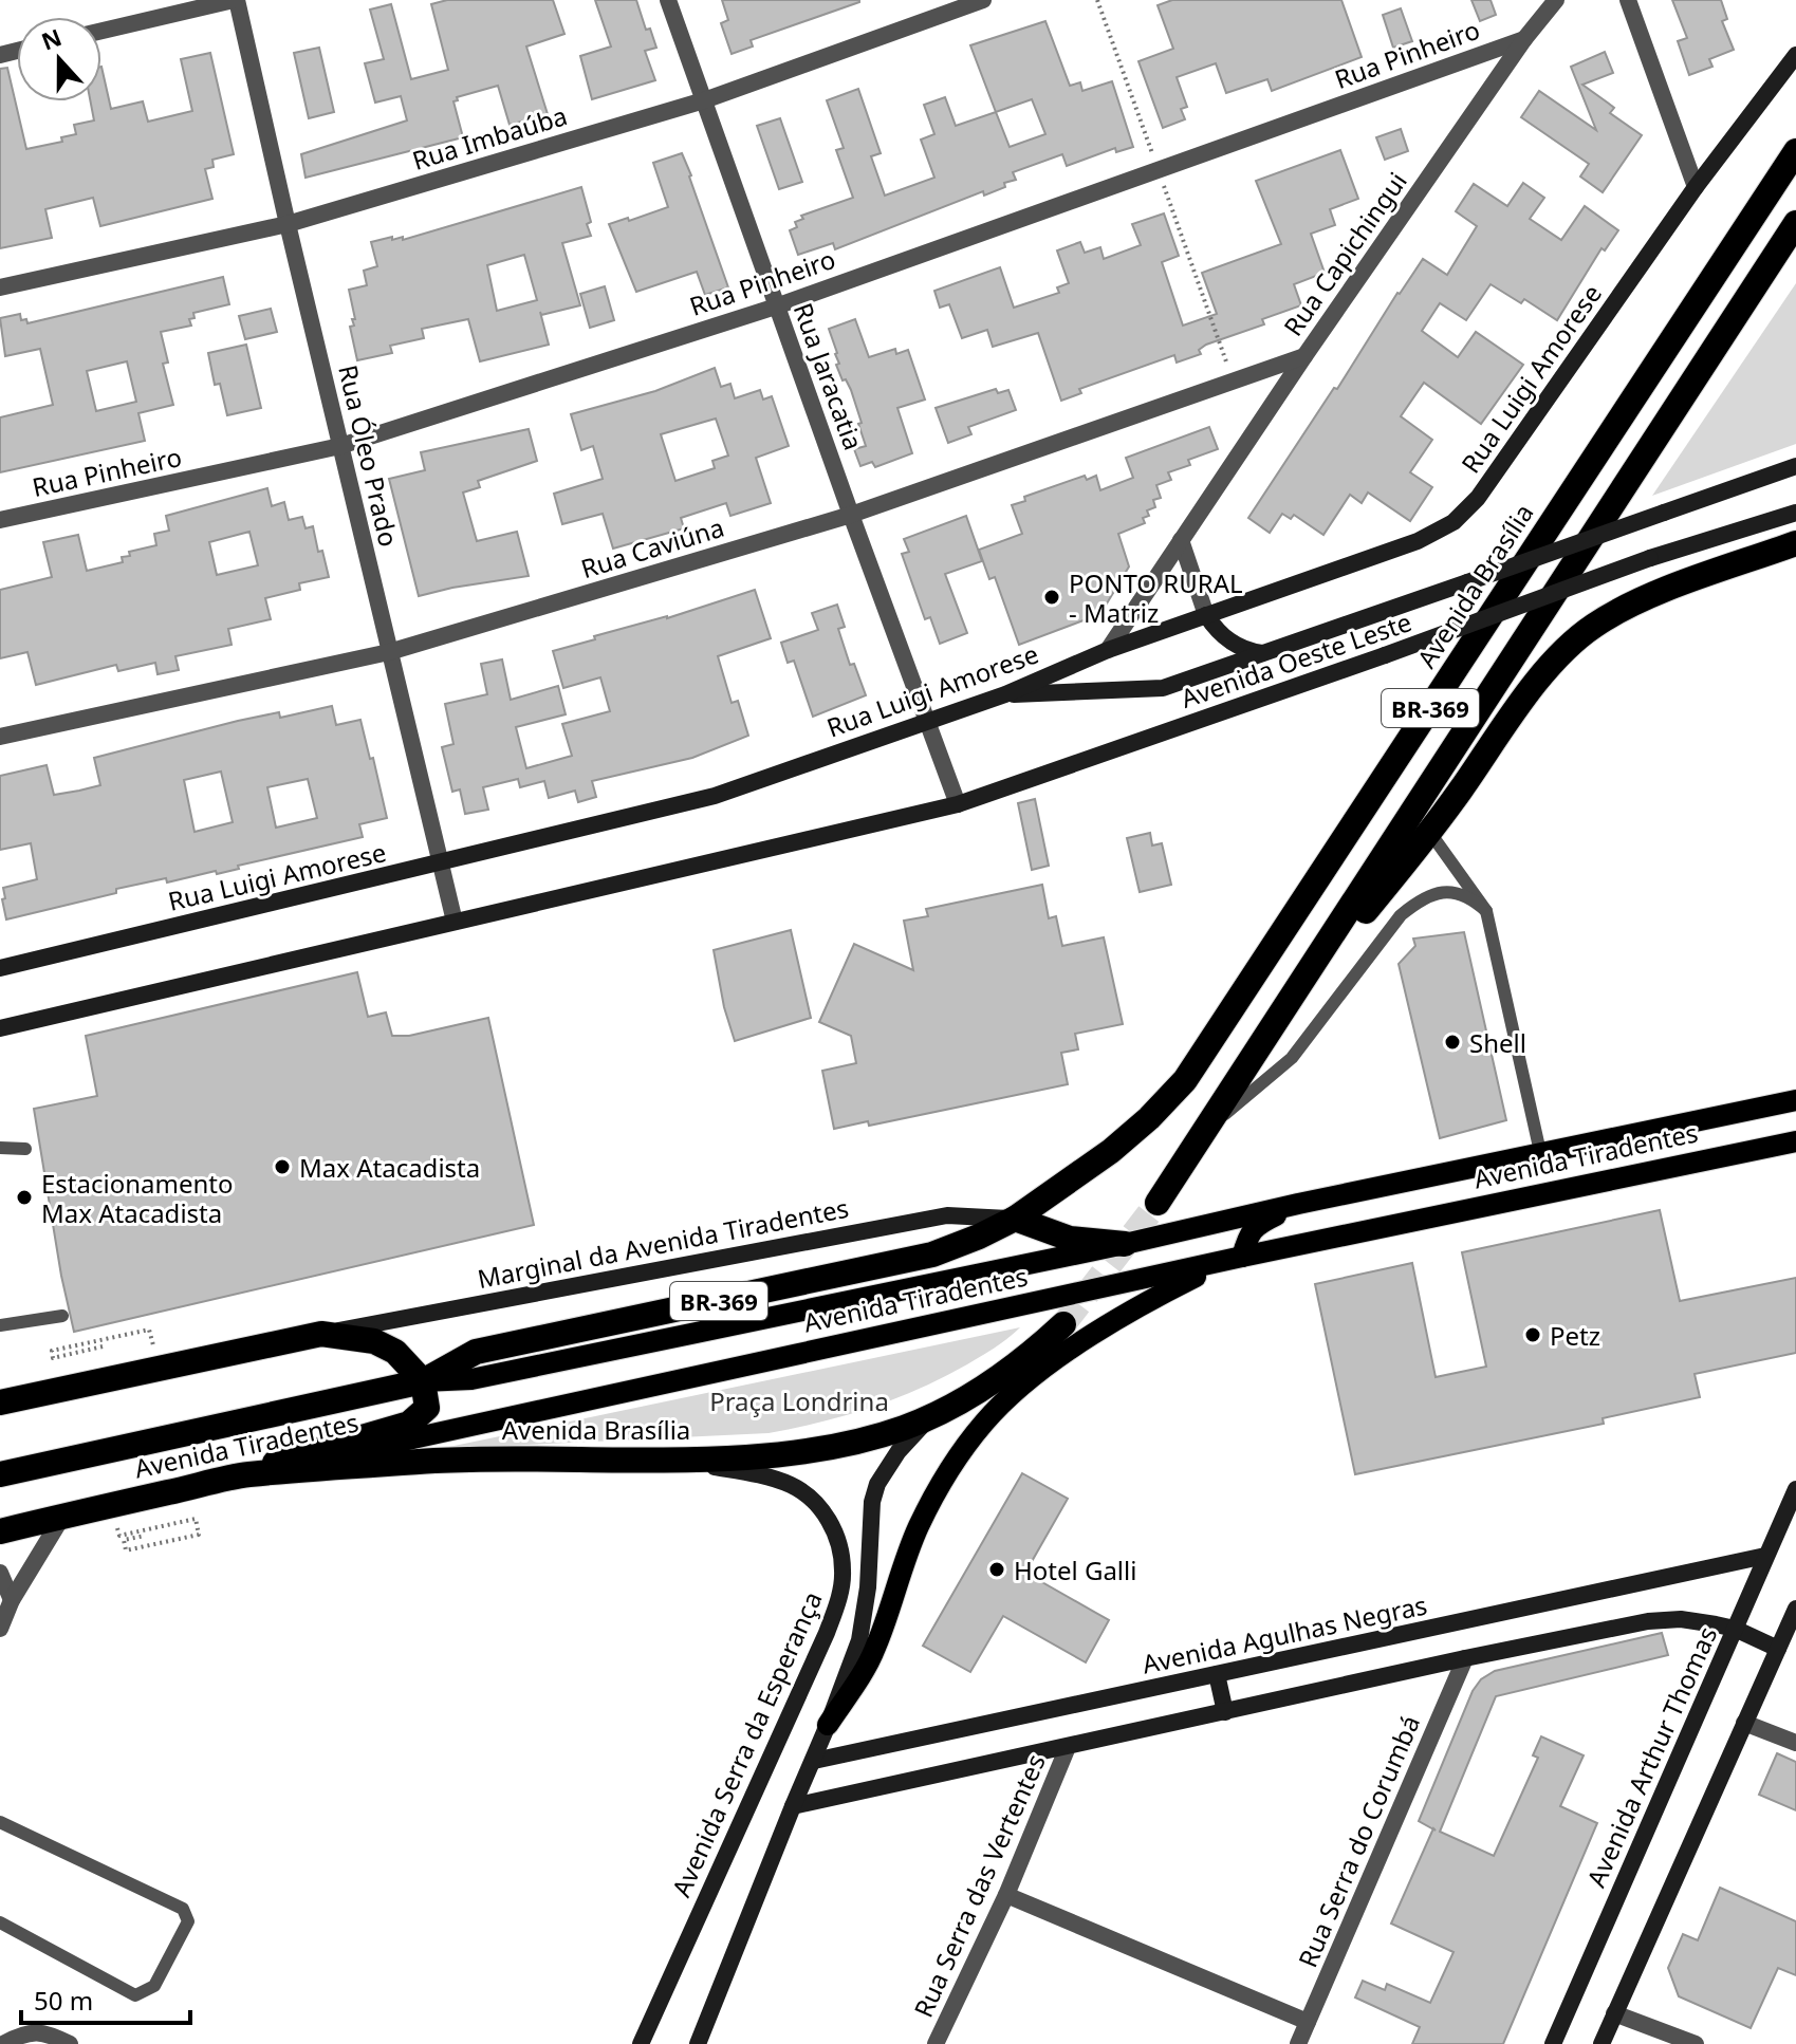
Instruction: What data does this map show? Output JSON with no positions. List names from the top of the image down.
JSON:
{
  "streets": {
    "highway": ["Avenida Brasília", "BR-369", "Avenida Tiradentes"],
    "street": [
      "Rua Pinheiro",
      "Rua Imbaúba",
      "Rua Capichingui",
      "Rua Jaracatia",
      "Rua Luigi Amorese",
      "Rua Óleo Prado",
      "Rua Caviúna",
      "Avenida Oeste Leste",
      "Marginal da Avenida Tiradentes",
      "Avenida Agulhas Negras",
      "Avenida Serra da Esperança",
      "Avenida Arthur Thomas",
      "Rua Serra do Corumbá",
      "Rua Serra das Vertentes"
    ]
  },
  "crossings": [
    ["Rua Pinheiro", "Rua Capichingui"],
    ["Rua Pinheiro", "Rua Jaracatia"],
    ["Rua Pinheiro", "Rua Óleo Prado"],
    ["Rua Imbaúba", "Rua Jaracatia"],
    ["Rua Imbaúba", "Rua Óleo Prado"],
    ["Rua Capichingui", "Rua Luigi Amorese"],
    ["Rua Capichingui", "Rua Caviúna"],
    ["Rua Jaracatia", "Rua Luigi Amorese"],
    ["Rua Jaracatia", "Rua Caviúna"],
    ["Rua Jaracatia", "Avenida Oeste Leste"],
    ["Rua Luigi Amorese", "Rua Óleo Prado"],
    ["Rua Óleo Prado", "Rua Caviúna"],
    ["Avenida Brasília", "BR-369"],
    ["Avenida Brasília", "Avenida Tiradentes"],
    ["Avenida Brasília", "Marginal da Avenida Tiradentes"],
    ["Avenida Brasília", "Avenida Serra da Esperança"],
    ["BR-369", "Avenida Tiradentes"],
    ["BR-369", "Marginal da Avenida Tiradentes"],
    ["Avenida Agulhas Negras", "Avenida Serra da Esperança"],
    ["Avenida Agulhas Negras", "Avenida Arthur Thomas"]
  ],
  "parks": ["Praça Londrina"],
  "places": [
    "PONTO RURAL - Matriz",
    "Shell",
    "Max Atacadista",
    "Estacionamento Max Atacadista",
    "Petz",
    "Hotel Galli"
  ],
  "scale_bar": "50 m",
  "north": "top"
}
